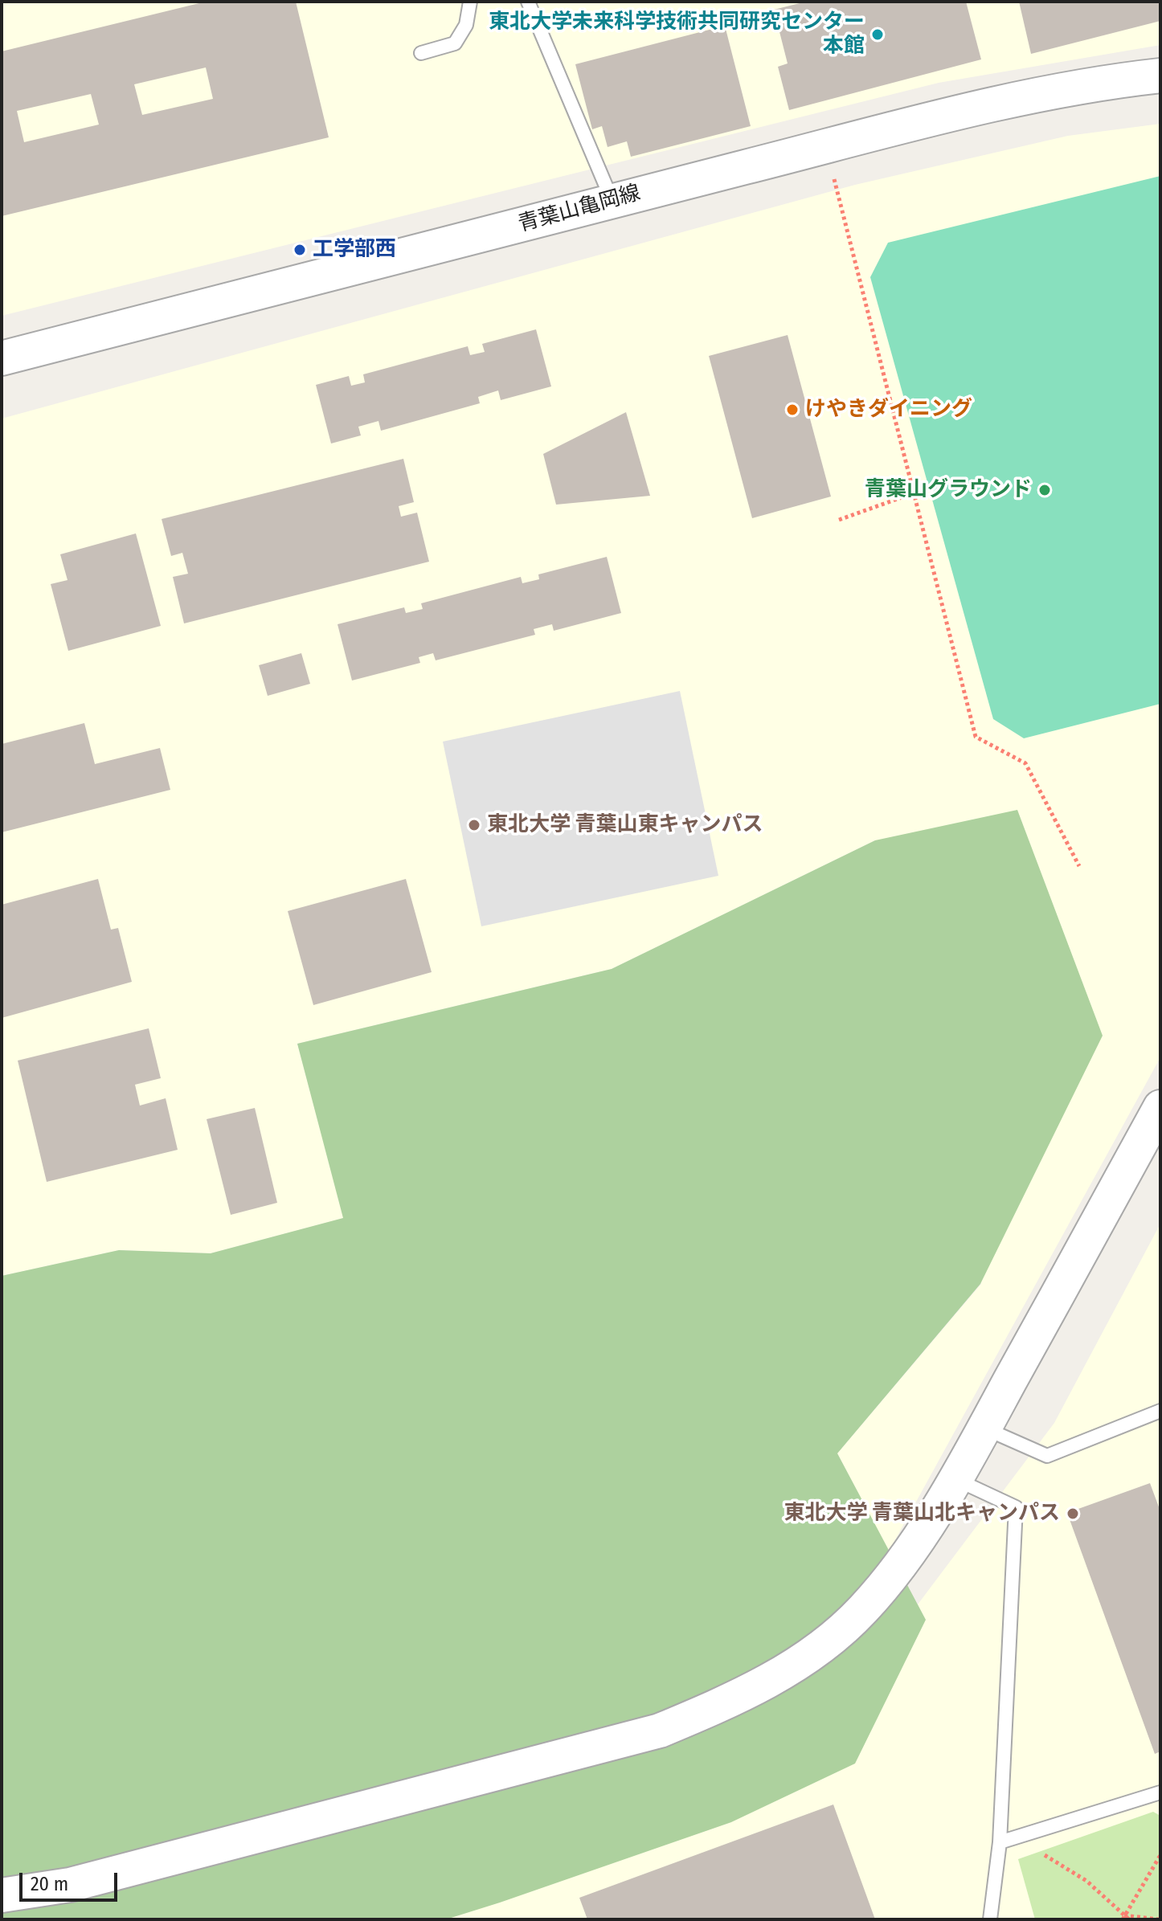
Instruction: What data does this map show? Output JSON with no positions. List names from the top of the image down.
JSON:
{
  "streets": {
    "street": ["青葉山亀岡線"]
  },
  "places": [
    "東北大学未来科学技術共同研究センター 本館",
    "工学部西",
    "けやきダイニング",
    "青葉山グラウンド",
    "東北大学 青葉山東キャンパス",
    "東北大学 青葉山北キャンパス"
  ],
  "scale_bar": "20 m"
}
